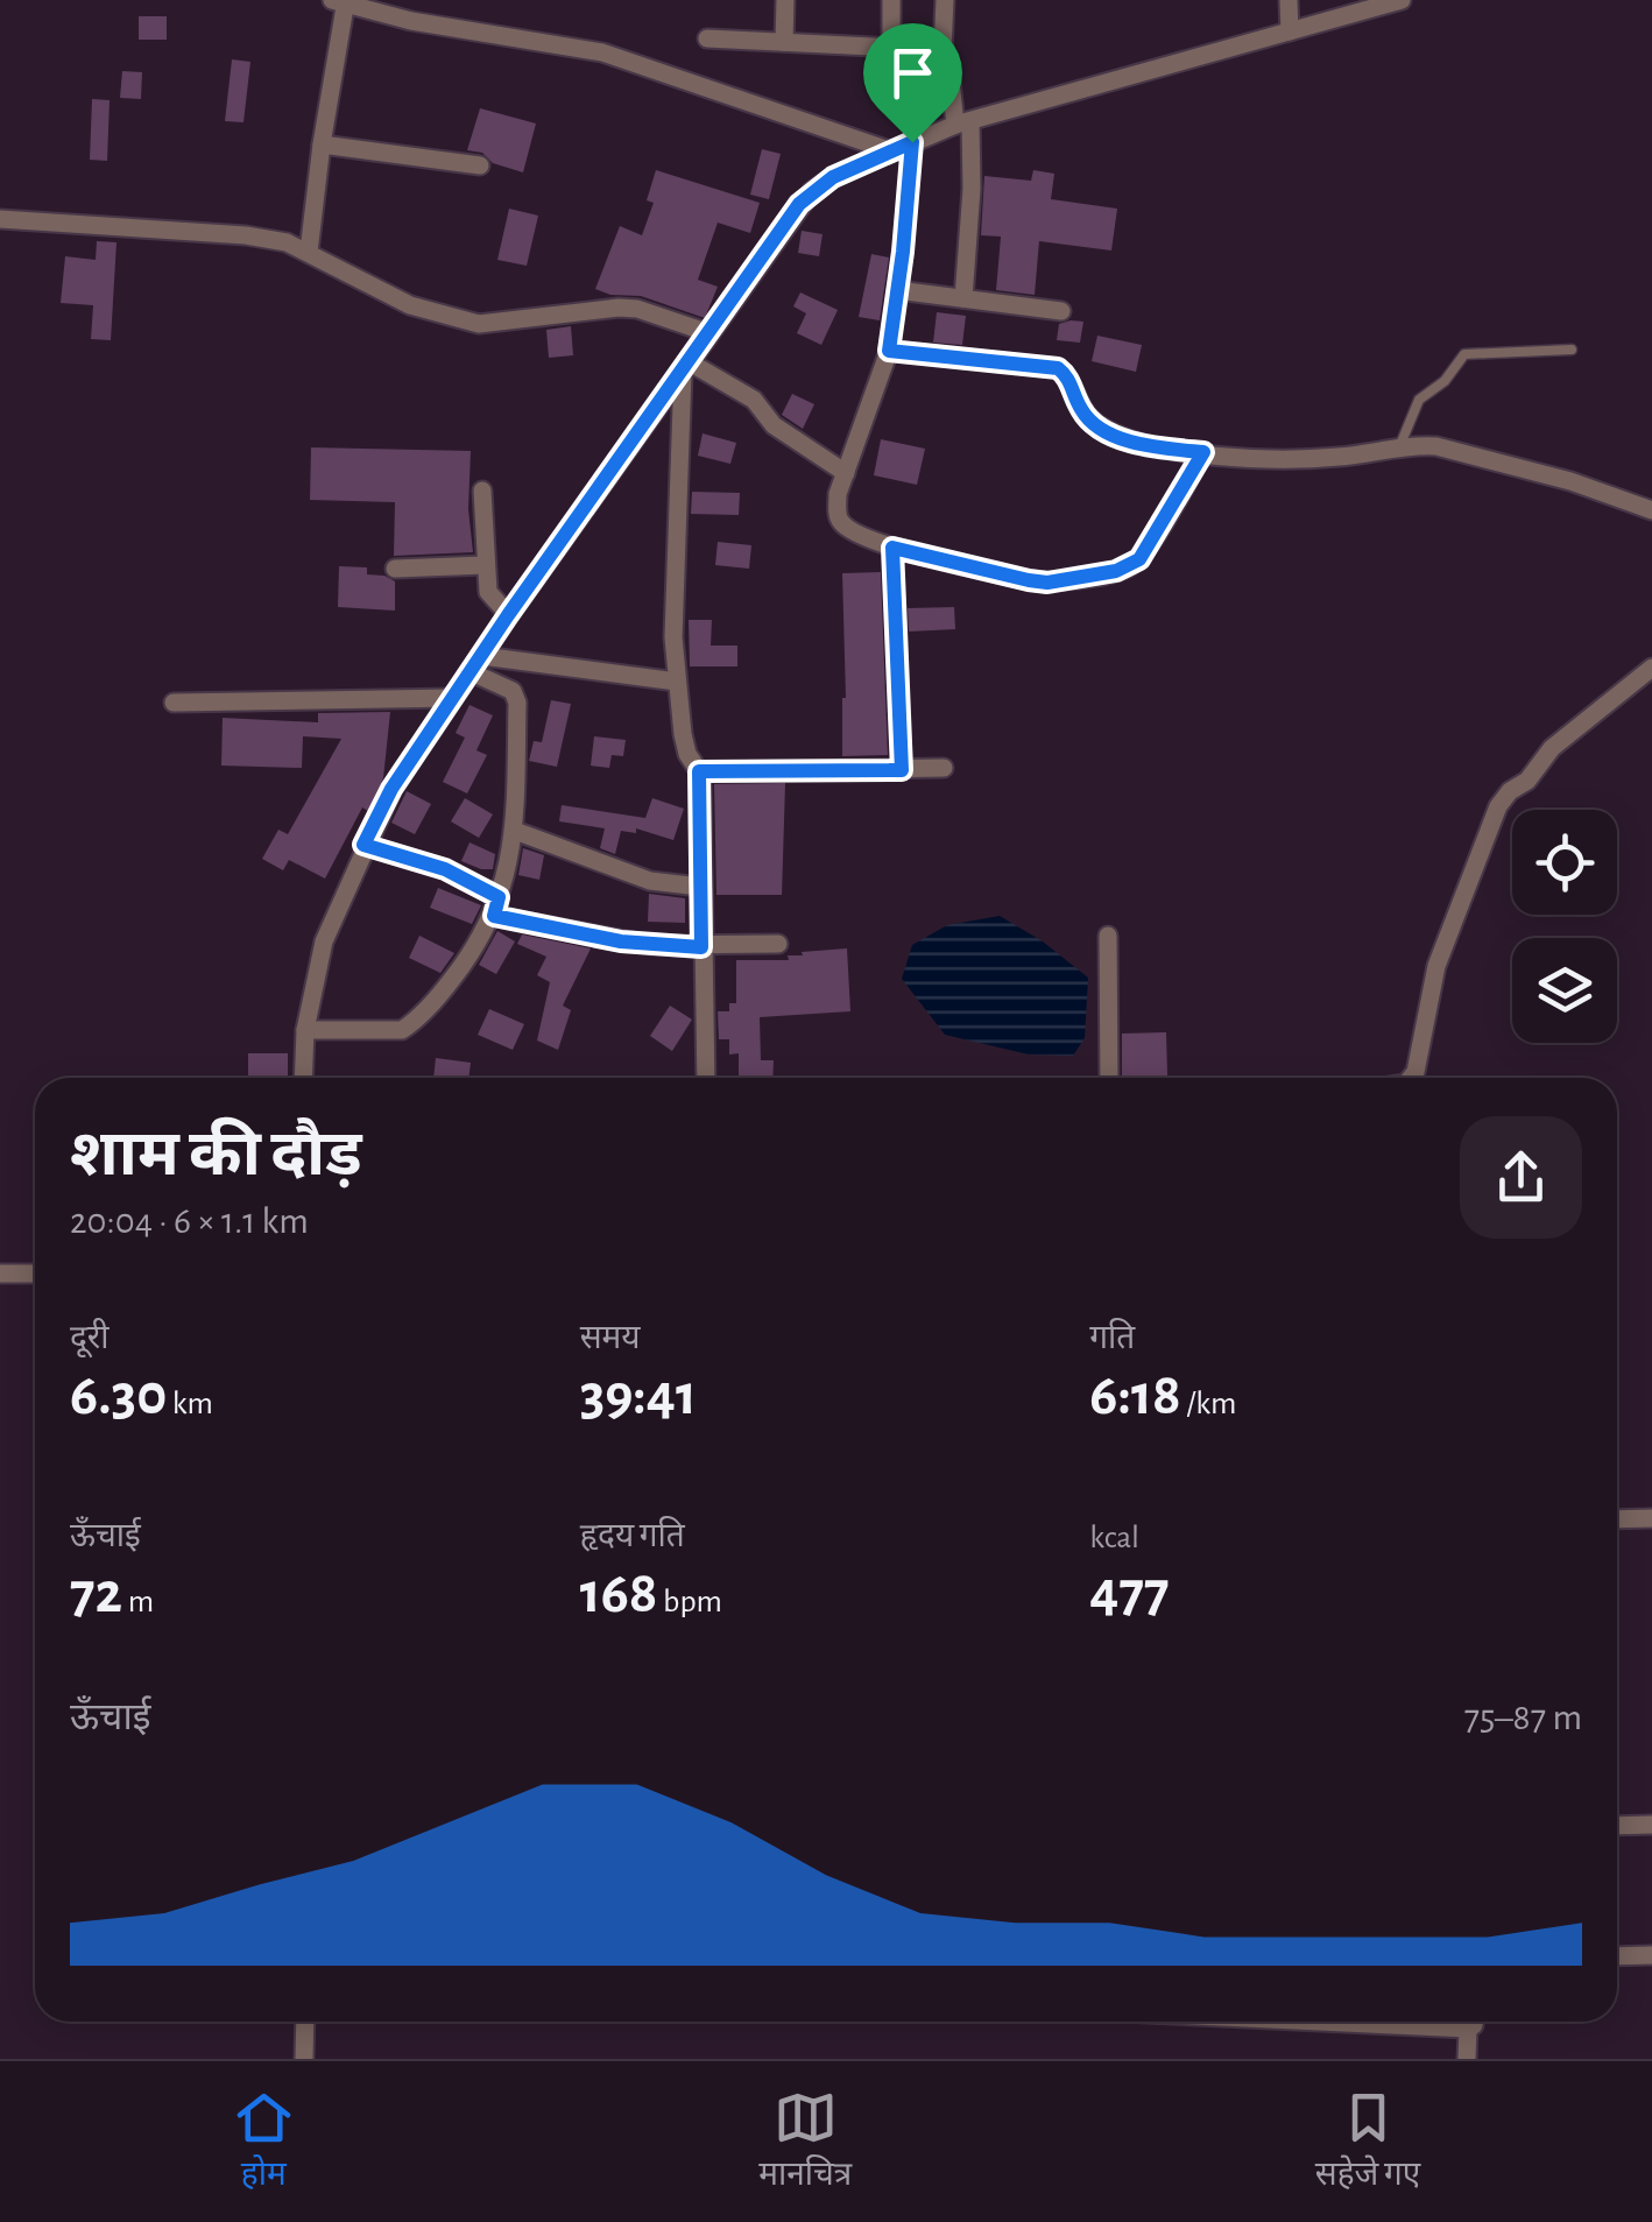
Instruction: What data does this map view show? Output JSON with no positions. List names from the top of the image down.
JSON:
{
  "page": {
    "heading": ["शाम की दौड़", "20:04 · 6 × 1.1 km"],
    "stats": [
      ["दूरी", "6.30 km"],
      ["समय", "39:41"],
      ["गति", "6:18 /km"],
      ["ऊँचाई", "72 m"],
      ["हृदय गति", "168 bpm"],
      ["kcal", "477"]
    ],
    "chart": ["ऊँचाई", "75–87 m"],
    "tabs": ["होम", "मानचित्र", "सहेजे गए"]
  }
}
